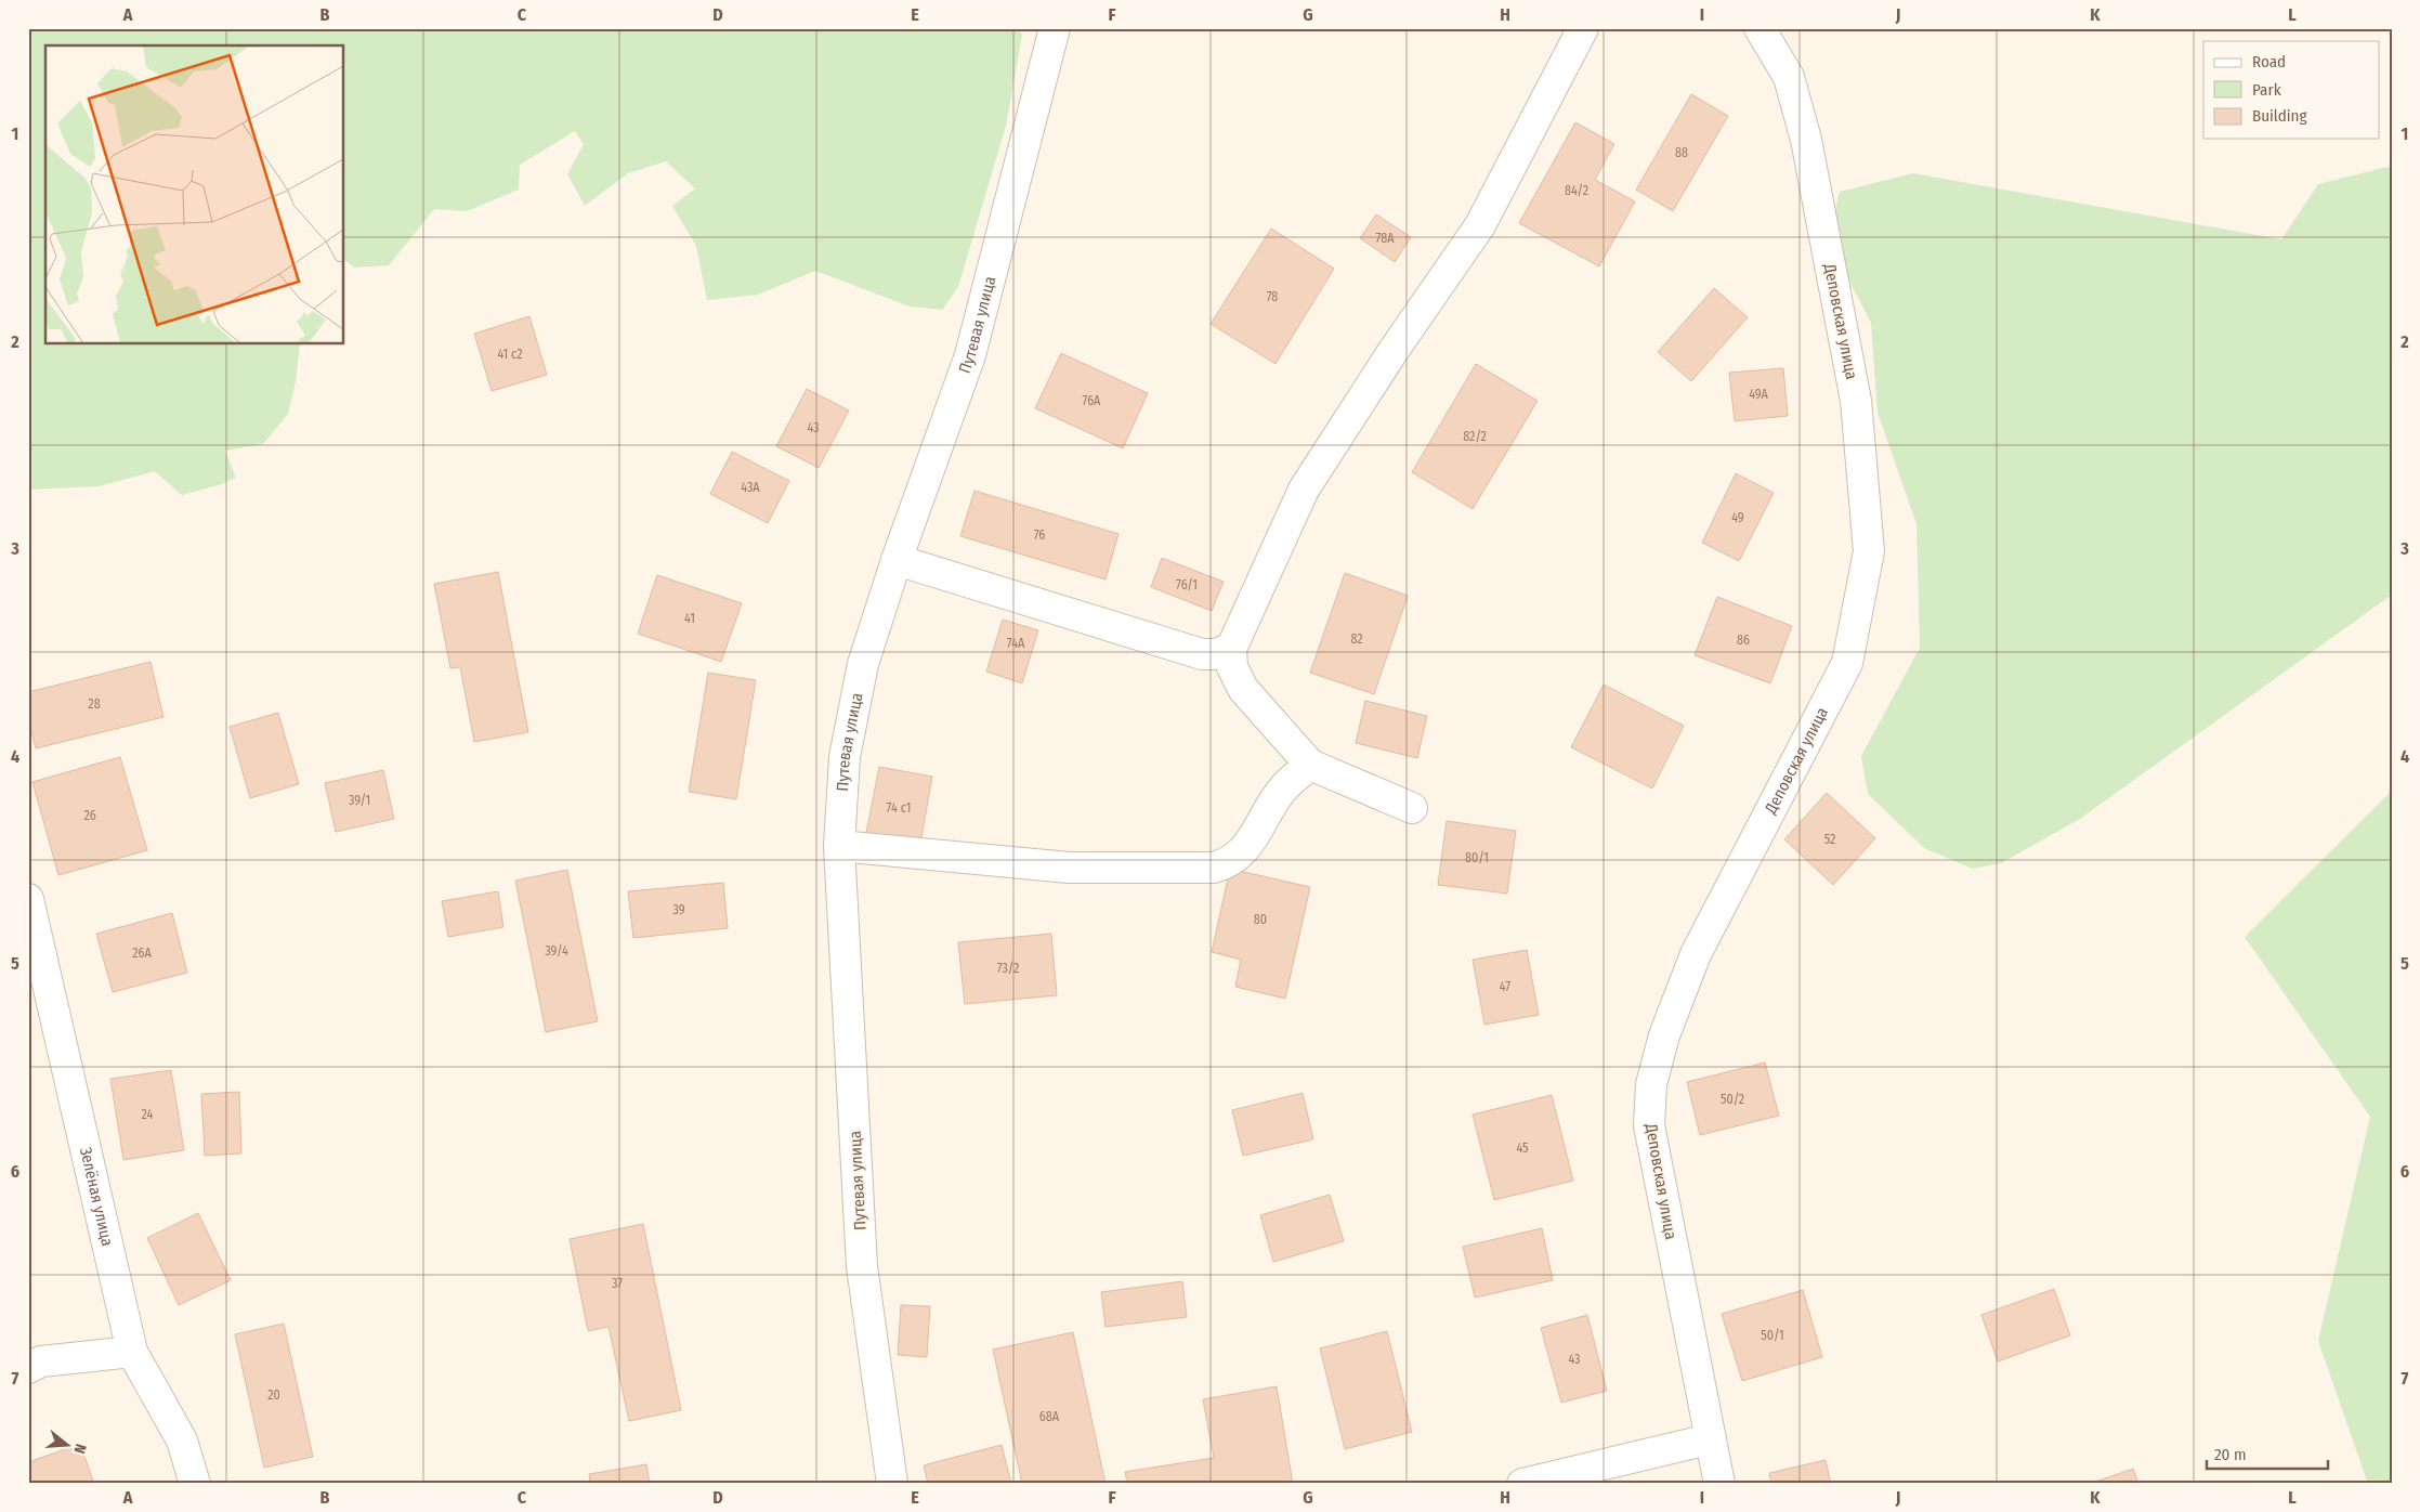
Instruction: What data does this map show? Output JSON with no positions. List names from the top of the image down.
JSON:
{
  "streets": {
    "street": ["Деповская улица", "Путевая улица", "Зелёная улица"]
  },
  "house_numbers": [
    "88",
    "84/2",
    "78А",
    "78",
    "41 с2",
    "49А",
    "76А",
    "43",
    "82/2",
    "43А",
    "49",
    "76",
    "76/1",
    "41",
    "82",
    "86",
    "74А",
    "28",
    "39/1",
    "74 с1",
    "26",
    "52",
    "80/1",
    "39",
    "80",
    "39/4",
    "26А",
    "73/2",
    "47",
    "50/2",
    "24",
    "45",
    "37",
    "50/1",
    "43",
    "20",
    "68А"
  ],
  "legend": ["Road", "Park", "Building"],
  "scale_bar": "20 m",
  "north": "right",
  "grid": {
    "columns": [
      "A",
      "B",
      "C",
      "D",
      "E",
      "F",
      "G",
      "H",
      "I",
      "J",
      "K",
      "L"
    ],
    "rows": [
      "1",
      "2",
      "3",
      "4",
      "5",
      "6",
      "7"
    ]
  }
}
